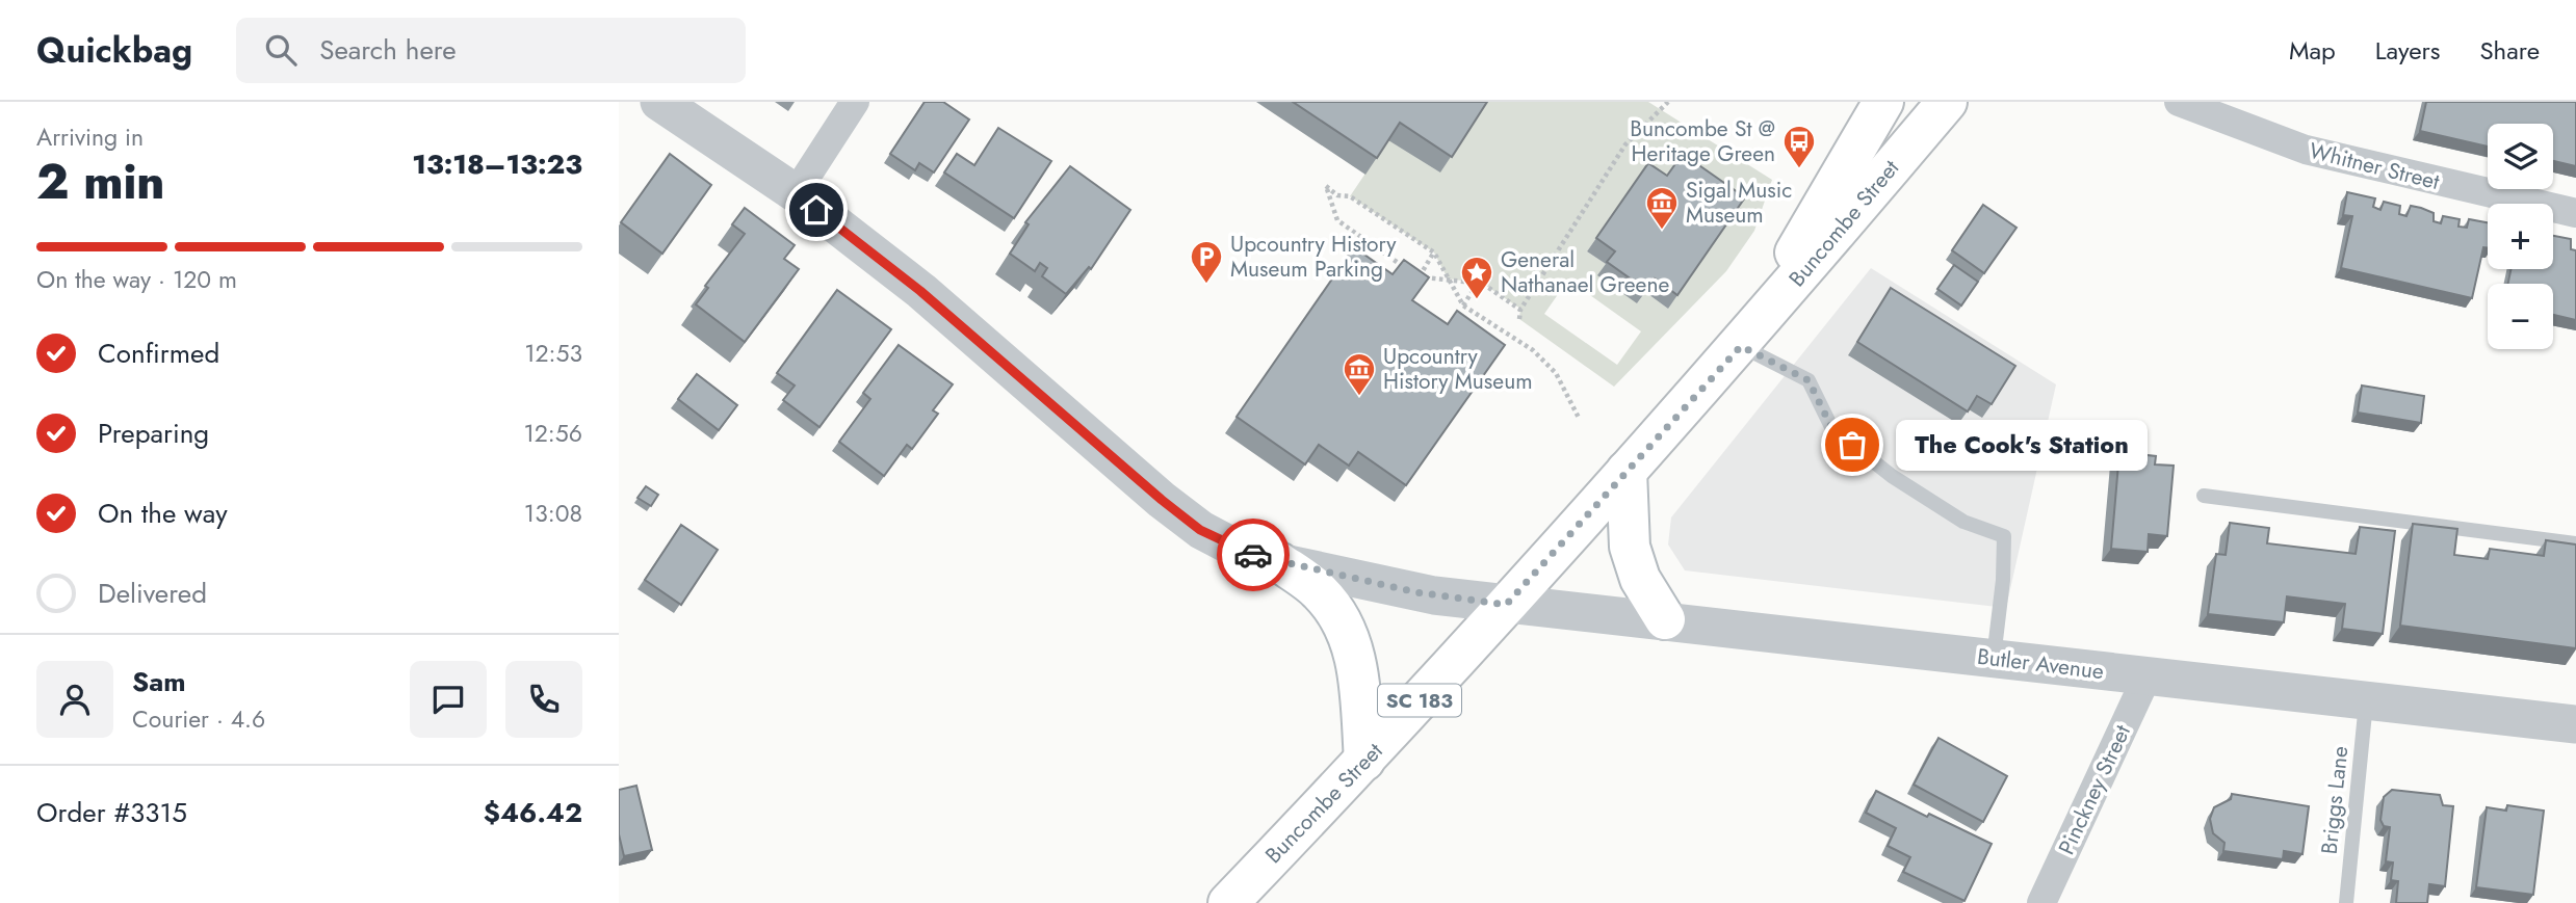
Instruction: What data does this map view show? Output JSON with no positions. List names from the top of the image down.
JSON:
{
  "streets": {
    "main road": ["Buncombe Street", "SC 183"],
    "street": ["Whitner Street", "Butler Avenue", "Pinckney Street"],
    "lane": ["Briggs Lane"]
  },
  "crossings": [
    ["Buncombe Street", "Butler Avenue"],
    ["Butler Avenue", "Pinckney Street"],
    ["Butler Avenue", "Briggs Lane"]
  ],
  "places": {
    "bus stop": ["Buncombe St @ Heritage Green"],
    "museum": ["Sigal Music Museum", "Upcountry History Museum"],
    "parking": ["Upcountry History Museum Parking"],
    "place": ["General Nathanael Greene"],
    "other": ["The Cook's Station"]
  },
  "page": {
    "header": "Quickbag",
    "search": "Search here",
    "nav": ["Map", "Layers", "Share"],
    "heading": ["2 min", "Arriving in", "13:18–13:23"],
    "panel": [
      "Sam",
      "Courier · 4.6",
      "Order #3315",
      "$46.42"
    ],
    "map_buttons": ["+", "−"],
    "bar": "On the way · 120 m",
    "list": [
      ["Confirmed", "12:53"],
      ["Preparing", "12:56"],
      ["On the way", "13:08"],
      "Delivered"
    ],
    "bubble": "The Cook's Station"
  }
}
